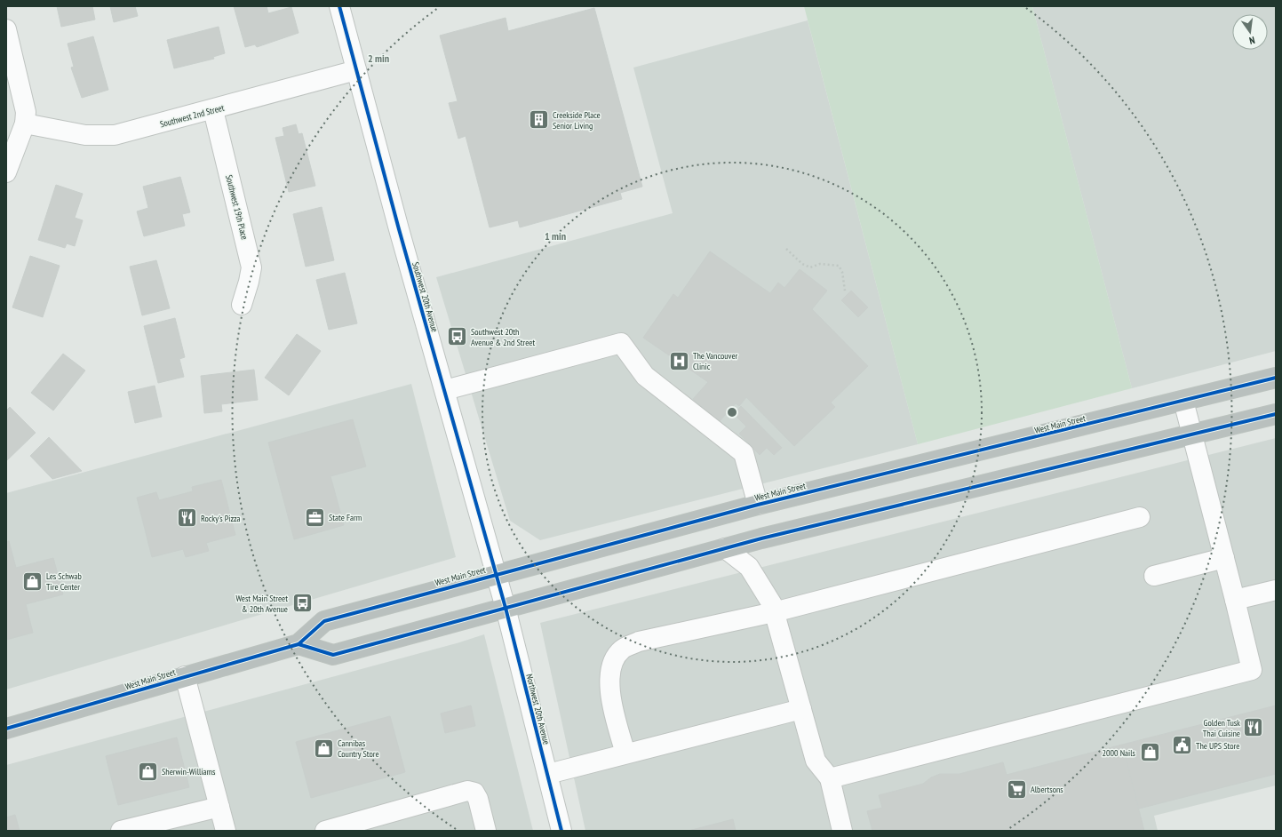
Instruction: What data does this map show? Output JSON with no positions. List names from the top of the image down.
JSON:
{
  "streets": {
    "highway": ["West Main Street"],
    "street": [
      "Southwest 2nd Street",
      "Southwest 19th Place",
      "Southwest 20th Avenue",
      "Northwest 20th Avenue"
    ]
  },
  "crossings": [
    ["Southwest 2nd Street", "Southwest 19th Place"],
    ["Southwest 2nd Street", "Southwest 20th Avenue"],
    ["Southwest 20th Avenue", "West Main Street"],
    ["Southwest 20th Avenue", "Northwest 20th Avenue"],
    ["West Main Street", "Northwest 20th Avenue"]
  ],
  "places": {
    "building": ["Creekside Place Senior Living"],
    "bus stop": ["Southwest 20th Avenue & 2nd Street", "West Main Street & 20th Avenue"],
    "hospital": ["The Vancouver Clinic"],
    "office": ["State Farm"],
    "restaurant": ["Rocky's Pizza", "Golden Tusk Thai Cuisine"],
    "shop": [
      "Les Schwab Tire Center",
      "Cannibas Country Store",
      "2000 Nails",
      "Sherwin-Williams"
    ],
    "public building": ["The UPS Store"],
    "supermarket": ["Albertsons"]
  },
  "north": "bottom",
  "rings": ["2 min", "1 min"]
}
